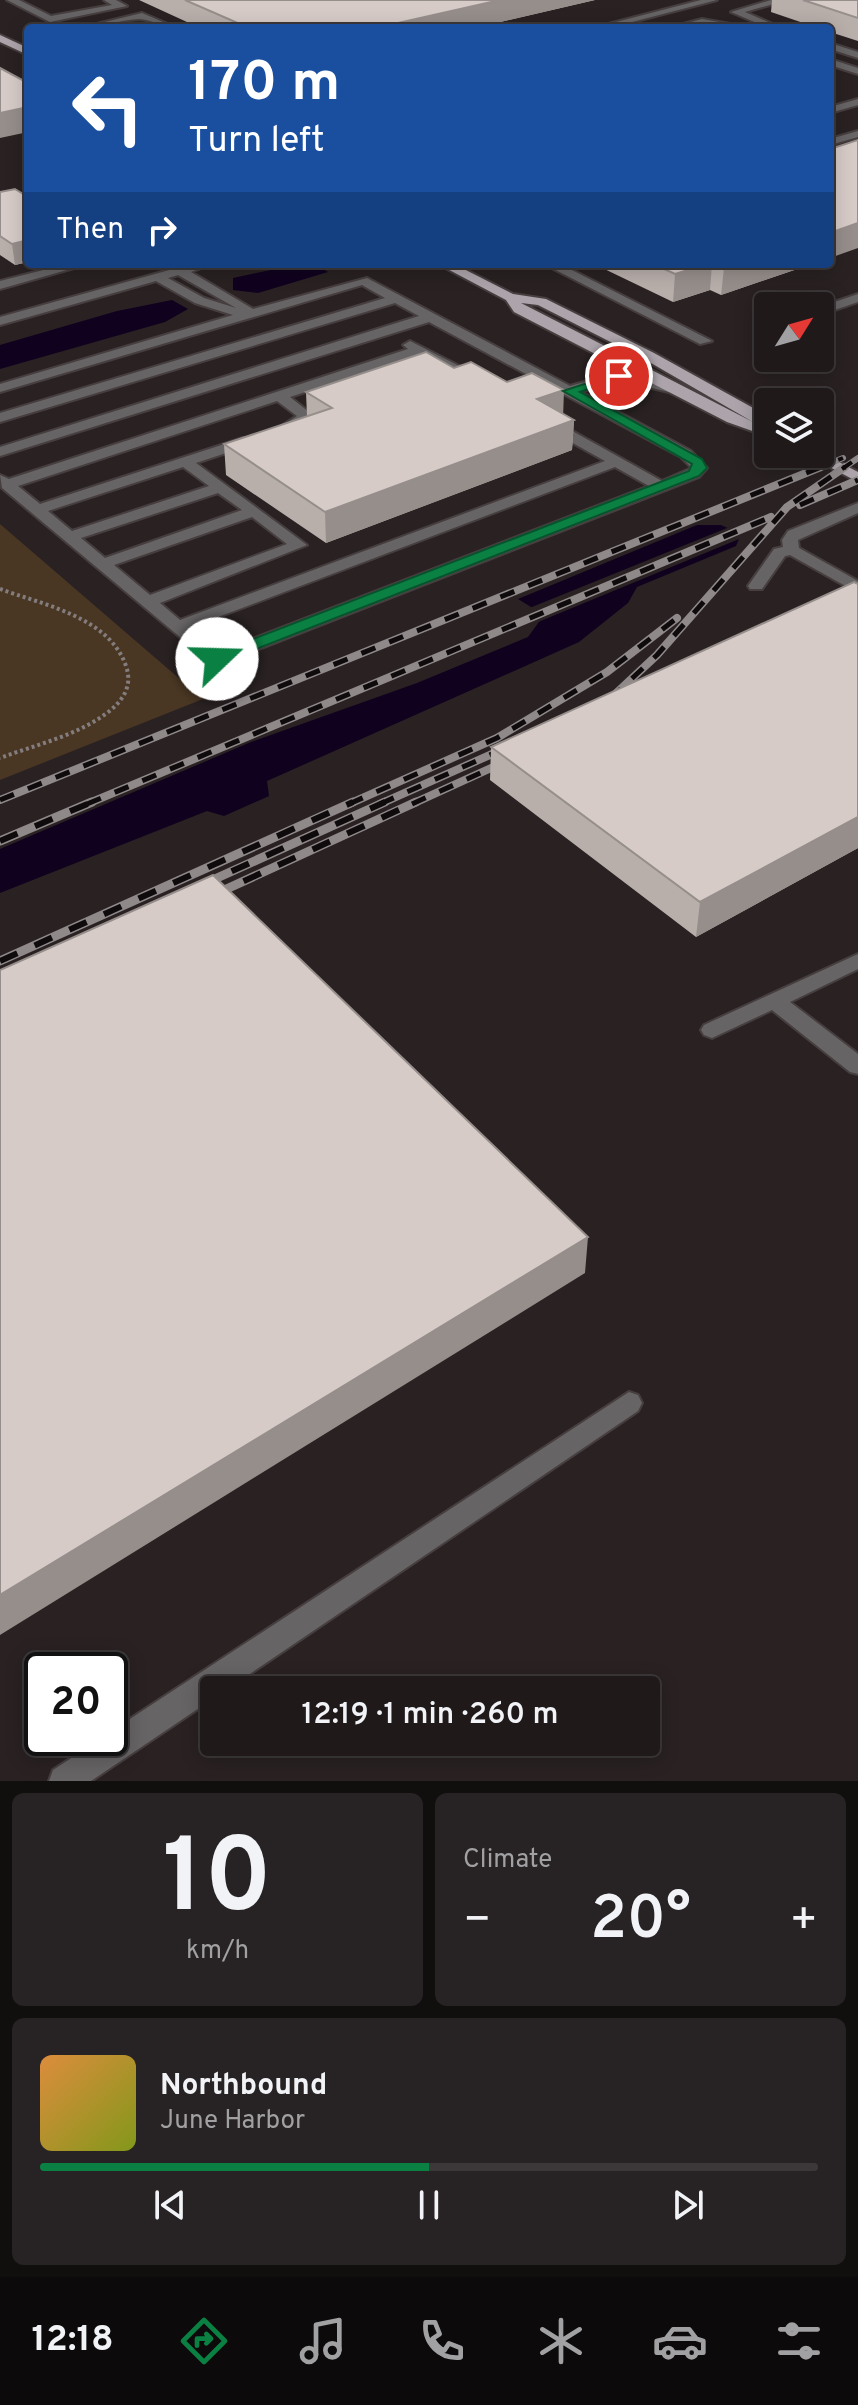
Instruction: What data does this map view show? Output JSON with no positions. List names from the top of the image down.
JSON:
{
  "north": "top right",
  "page": {
    "turn": ["170 m", "Turn left"],
    "then": "Then",
    "limit": "20",
    "trip": "12:19 · 1 min · 260 m",
    "tile": [
      ["10", "km/h"],
      "Climate"
    ],
    "heat": ["−", "20°", "+"],
    "song": ["Northbound", "June Harbor"],
    "tabs": "12:18"
  }
}
